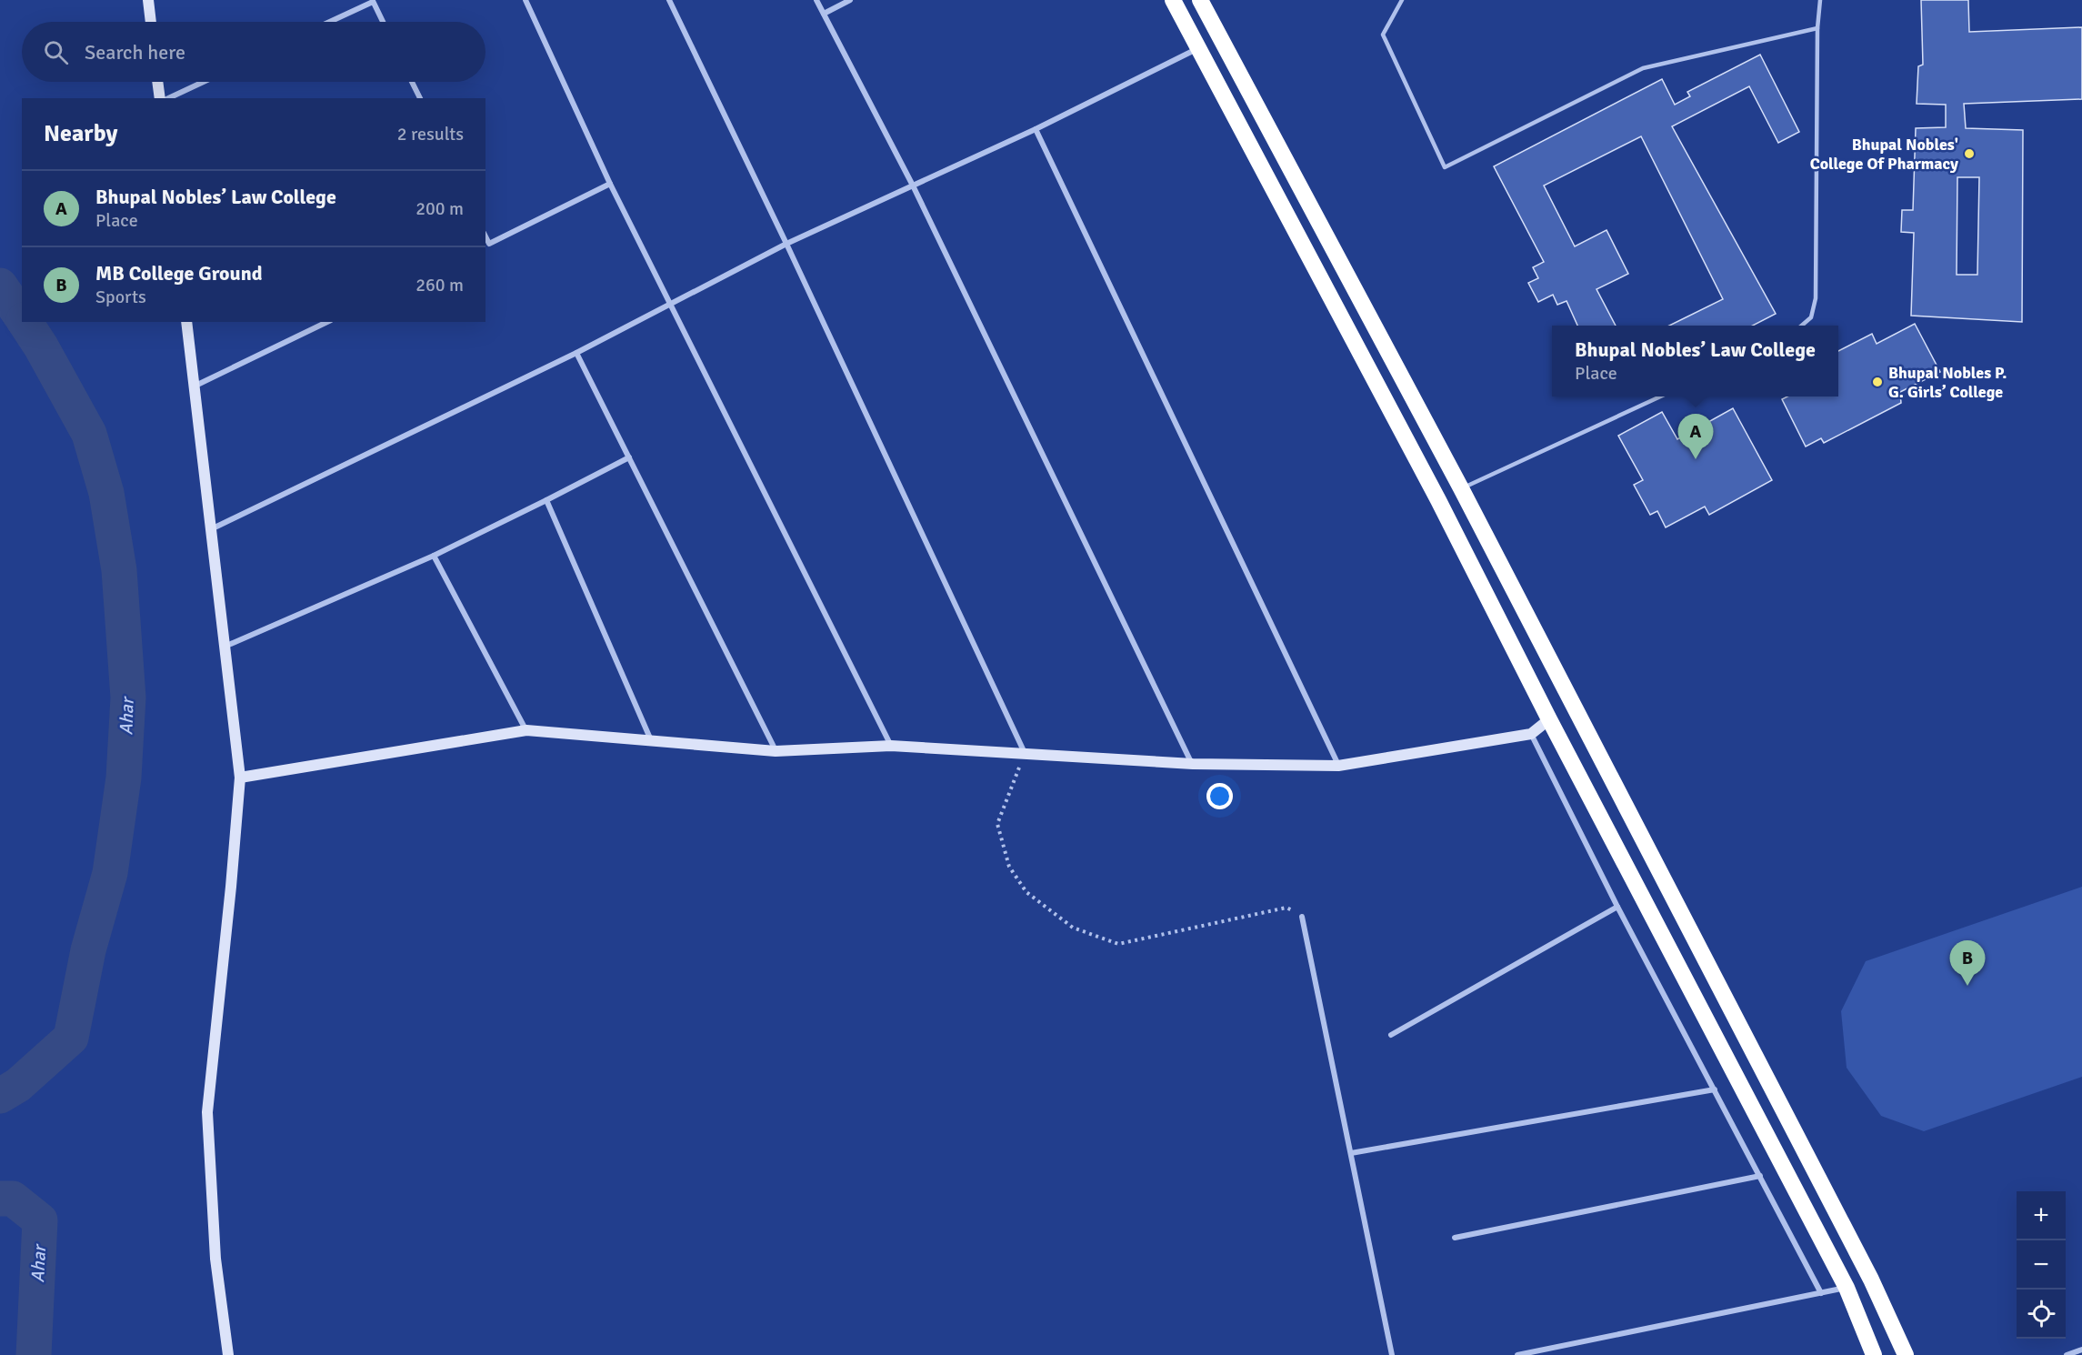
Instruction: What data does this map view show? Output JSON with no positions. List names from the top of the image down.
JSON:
{
  "water": ["Ahar"],
  "places": ["Bhupal Nobles' College Of Pharmacy", "Bhupal Nobles P. G. Girls’ College"],
  "page": {
    "search": "Search here",
    "heading": ["Nearby", "2 results"],
    "list": [
      {
        "mark": "A",
        "name": "Bhupal Nobles’ Law College",
        "note": "Place",
        "value": "200 m"
      },
      {
        "mark": "B",
        "name": "MB College Ground",
        "note": "Sports",
        "value": "260 m"
      }
    ],
    "popup": ["Bhupal Nobles’ Law College", "Place"],
    "pins": ["A", "B"],
    "map_buttons": ["+", "−"]
  }
}
